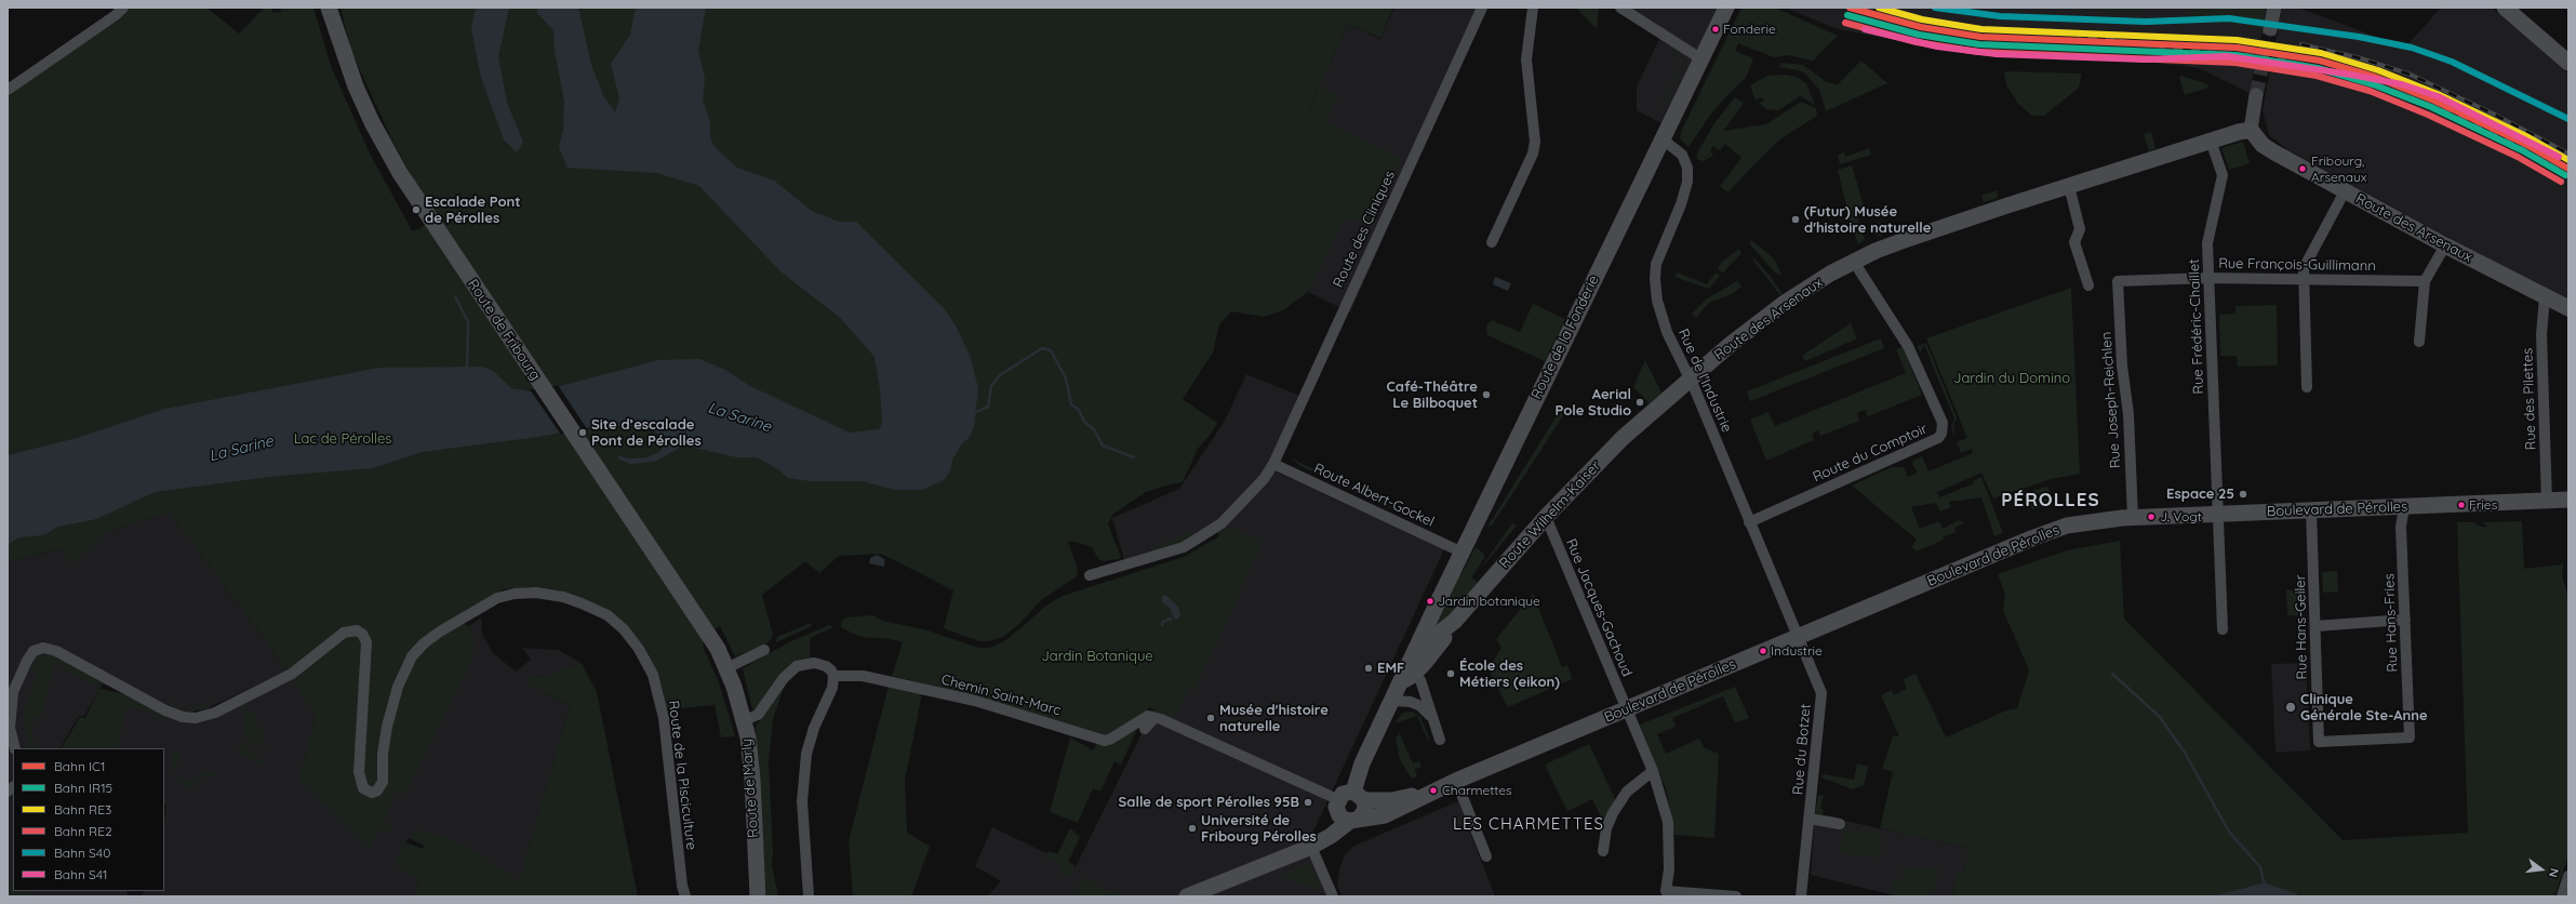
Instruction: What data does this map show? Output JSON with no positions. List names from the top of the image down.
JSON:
{
  "streets": {
    "main road": [
      "Route des Arsenaux",
      "Route de Fribourg",
      "Route de la Fonderie",
      "Boulevard de Pérolles",
      "Route Wilhelm-Kaiser",
      "Route de Marly"
    ],
    "street": [
      "Route des Cliniques",
      "Rue François-Guillimann",
      "Rue Frédéric-Chaillet",
      "Rue de l'Industrie",
      "Rue des Pilettes",
      "Rue Joseph-Reichlen",
      "Route du Comptoir",
      "Route Albert-Gockel",
      "Rue Jacques-Gachoud",
      "Rue Hans-Fries",
      "Rue Hans-Geiler",
      "Chemin Saint-Marc",
      "Rue du Botzet",
      "Route de la Pisciculture"
    ]
  },
  "crossings": [
    ["Route des Arsenaux", "Rue Frédéric-Chaillet"],
    ["Route des Arsenaux", "Rue de l'Industrie"],
    ["Route des Arsenaux", "Rue des Pilettes"],
    ["Route des Arsenaux", "Route du Comptoir"],
    ["Route des Arsenaux", "Route Wilhelm-Kaiser"],
    ["Route des Cliniques", "Route Albert-Gockel"],
    ["Rue François-Guillimann", "Rue Frédéric-Chaillet"],
    ["Rue François-Guillimann", "Rue Joseph-Reichlen"],
    ["Rue Frédéric-Chaillet", "Boulevard de Pérolles"],
    ["Route de Fribourg", "Route de Marly"],
    ["Route de la Fonderie", "Rue de l'Industrie"],
    ["Route de la Fonderie", "Route Albert-Gockel"],
    ["Route de la Fonderie", "Route Wilhelm-Kaiser"],
    ["Rue de l'Industrie", "Route du Comptoir"],
    ["Rue de l'Industrie", "Boulevard de Pérolles"],
    ["Rue de l'Industrie", "Route Wilhelm-Kaiser"],
    ["Rue de l'Industrie", "Rue du Botzet"],
    ["Rue des Pilettes", "Boulevard de Pérolles"],
    ["Rue Joseph-Reichlen", "Boulevard de Pérolles"],
    ["Boulevard de Pérolles", "Rue Jacques-Gachoud"],
    ["Boulevard de Pérolles", "Rue Hans-Fries"],
    ["Boulevard de Pérolles", "Rue Hans-Geiler"],
    ["Boulevard de Pérolles", "Rue du Botzet"],
    ["Route Wilhelm-Kaiser", "Rue Jacques-Gachoud"],
    ["Rue Hans-Fries", "Rue Hans-Geiler"]
  ],
  "districts": ["PÉROLLES", "LES CHARMETTES"],
  "water": ["La Sarine"],
  "parks": ["Jardin du Domino", "Lac de Pérolles", "Jardin Botanique"],
  "places": [
    "Fonderie",
    "Fribourg, Arsenaux",
    "Escalade Pont de Pérolles",
    "(Futur) Musée d'histoire naturelle",
    "Café-Théâtre Le Bilboquet",
    "Aerial Pole Studio",
    "Site d’escalade Pont de Pérolles",
    "Espace 25",
    "Fries",
    "J. Vogt",
    "Jardin botanique",
    "Industrie",
    "EMF",
    "École des Métiers (eikon)",
    "Clinique Générale Ste-Anne",
    "Musée d'histoire naturelle",
    "Charmettes",
    "Salle de sport Pérolles 95B",
    "Université de Fribourg Pérolles"
  ],
  "lines": [
    "rail line IC1",
    "rail line RE3",
    "rail line S40",
    "rail line IR15",
    "rail line RE2",
    "rail line S41"
  ],
  "legend": [
    "Bahn IC1",
    "Bahn IR15",
    "Bahn RE3",
    "Bahn RE2",
    "Bahn S40",
    "Bahn S41"
  ],
  "north": "right"
}
